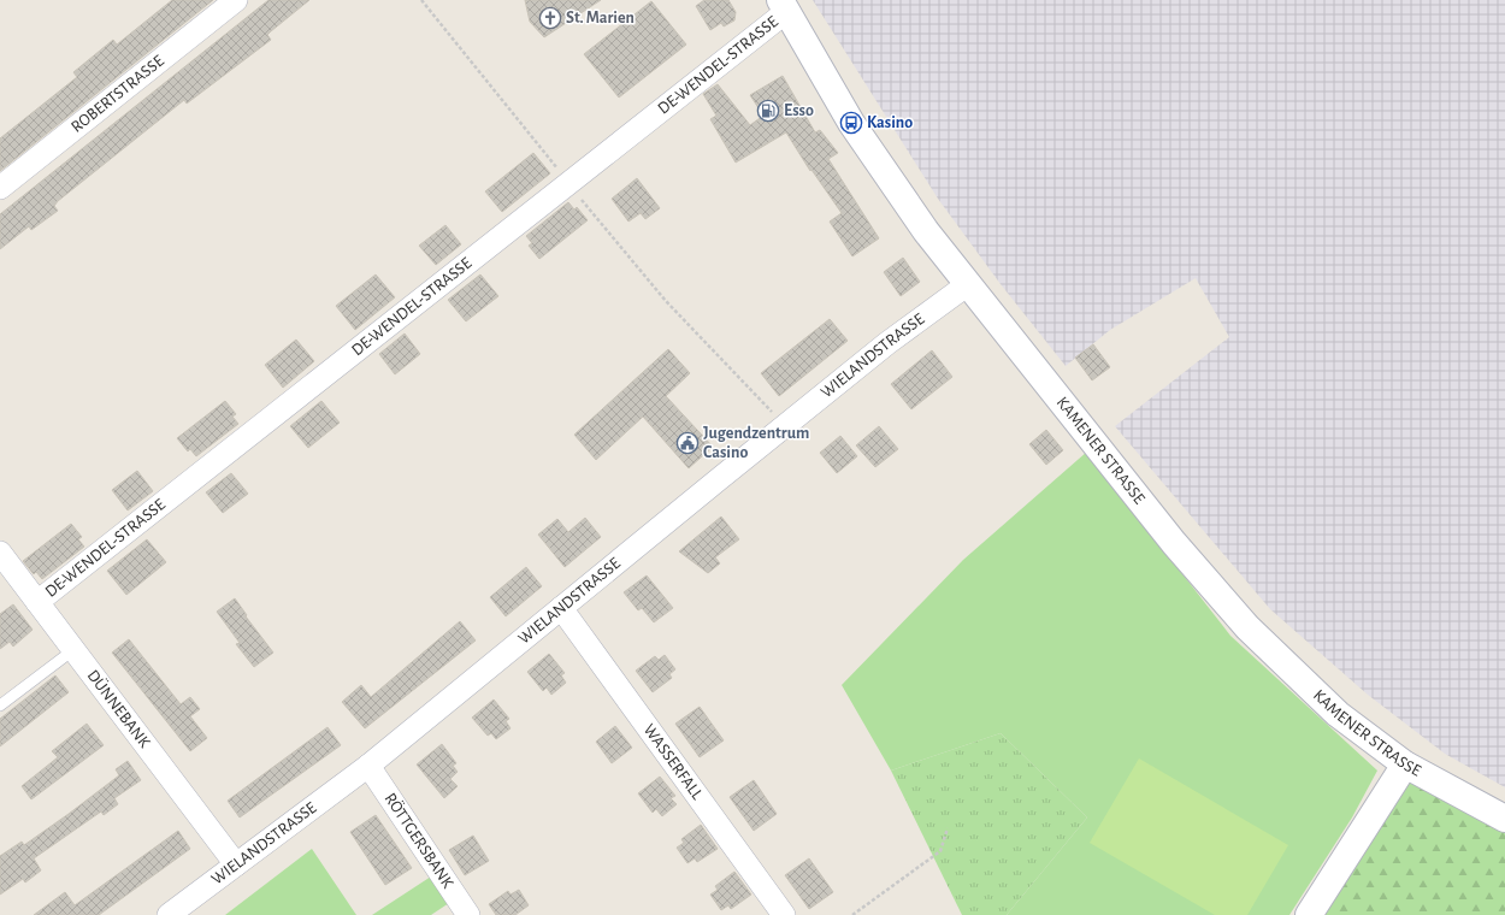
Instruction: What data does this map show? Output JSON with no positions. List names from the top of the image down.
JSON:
{
  "streets": {
    "main road": ["KAMENER STRASSE"],
    "street": [
      "DE-WENDEL-STRASSE",
      "ROBERTSTRASSE",
      "WIELANDSTRASSE",
      "DÜNNEBANK",
      "WASSERFALL",
      "RÖTTGERSBANK"
    ]
  },
  "crossings": [
    ["DE-WENDEL-STRASSE", "KAMENER STRASSE"],
    ["DE-WENDEL-STRASSE", "DÜNNEBANK"],
    ["WIELANDSTRASSE", "KAMENER STRASSE"],
    ["WIELANDSTRASSE", "DÜNNEBANK"],
    ["WIELANDSTRASSE", "WASSERFALL"],
    ["WIELANDSTRASSE", "RÖTTGERSBANK"]
  ],
  "places": {
    "church": ["St. Marien"],
    "fuel station": ["Esso"],
    "bus stop": ["Kasino"],
    "public building": ["Jugendzentrum Casino"]
  }
}
